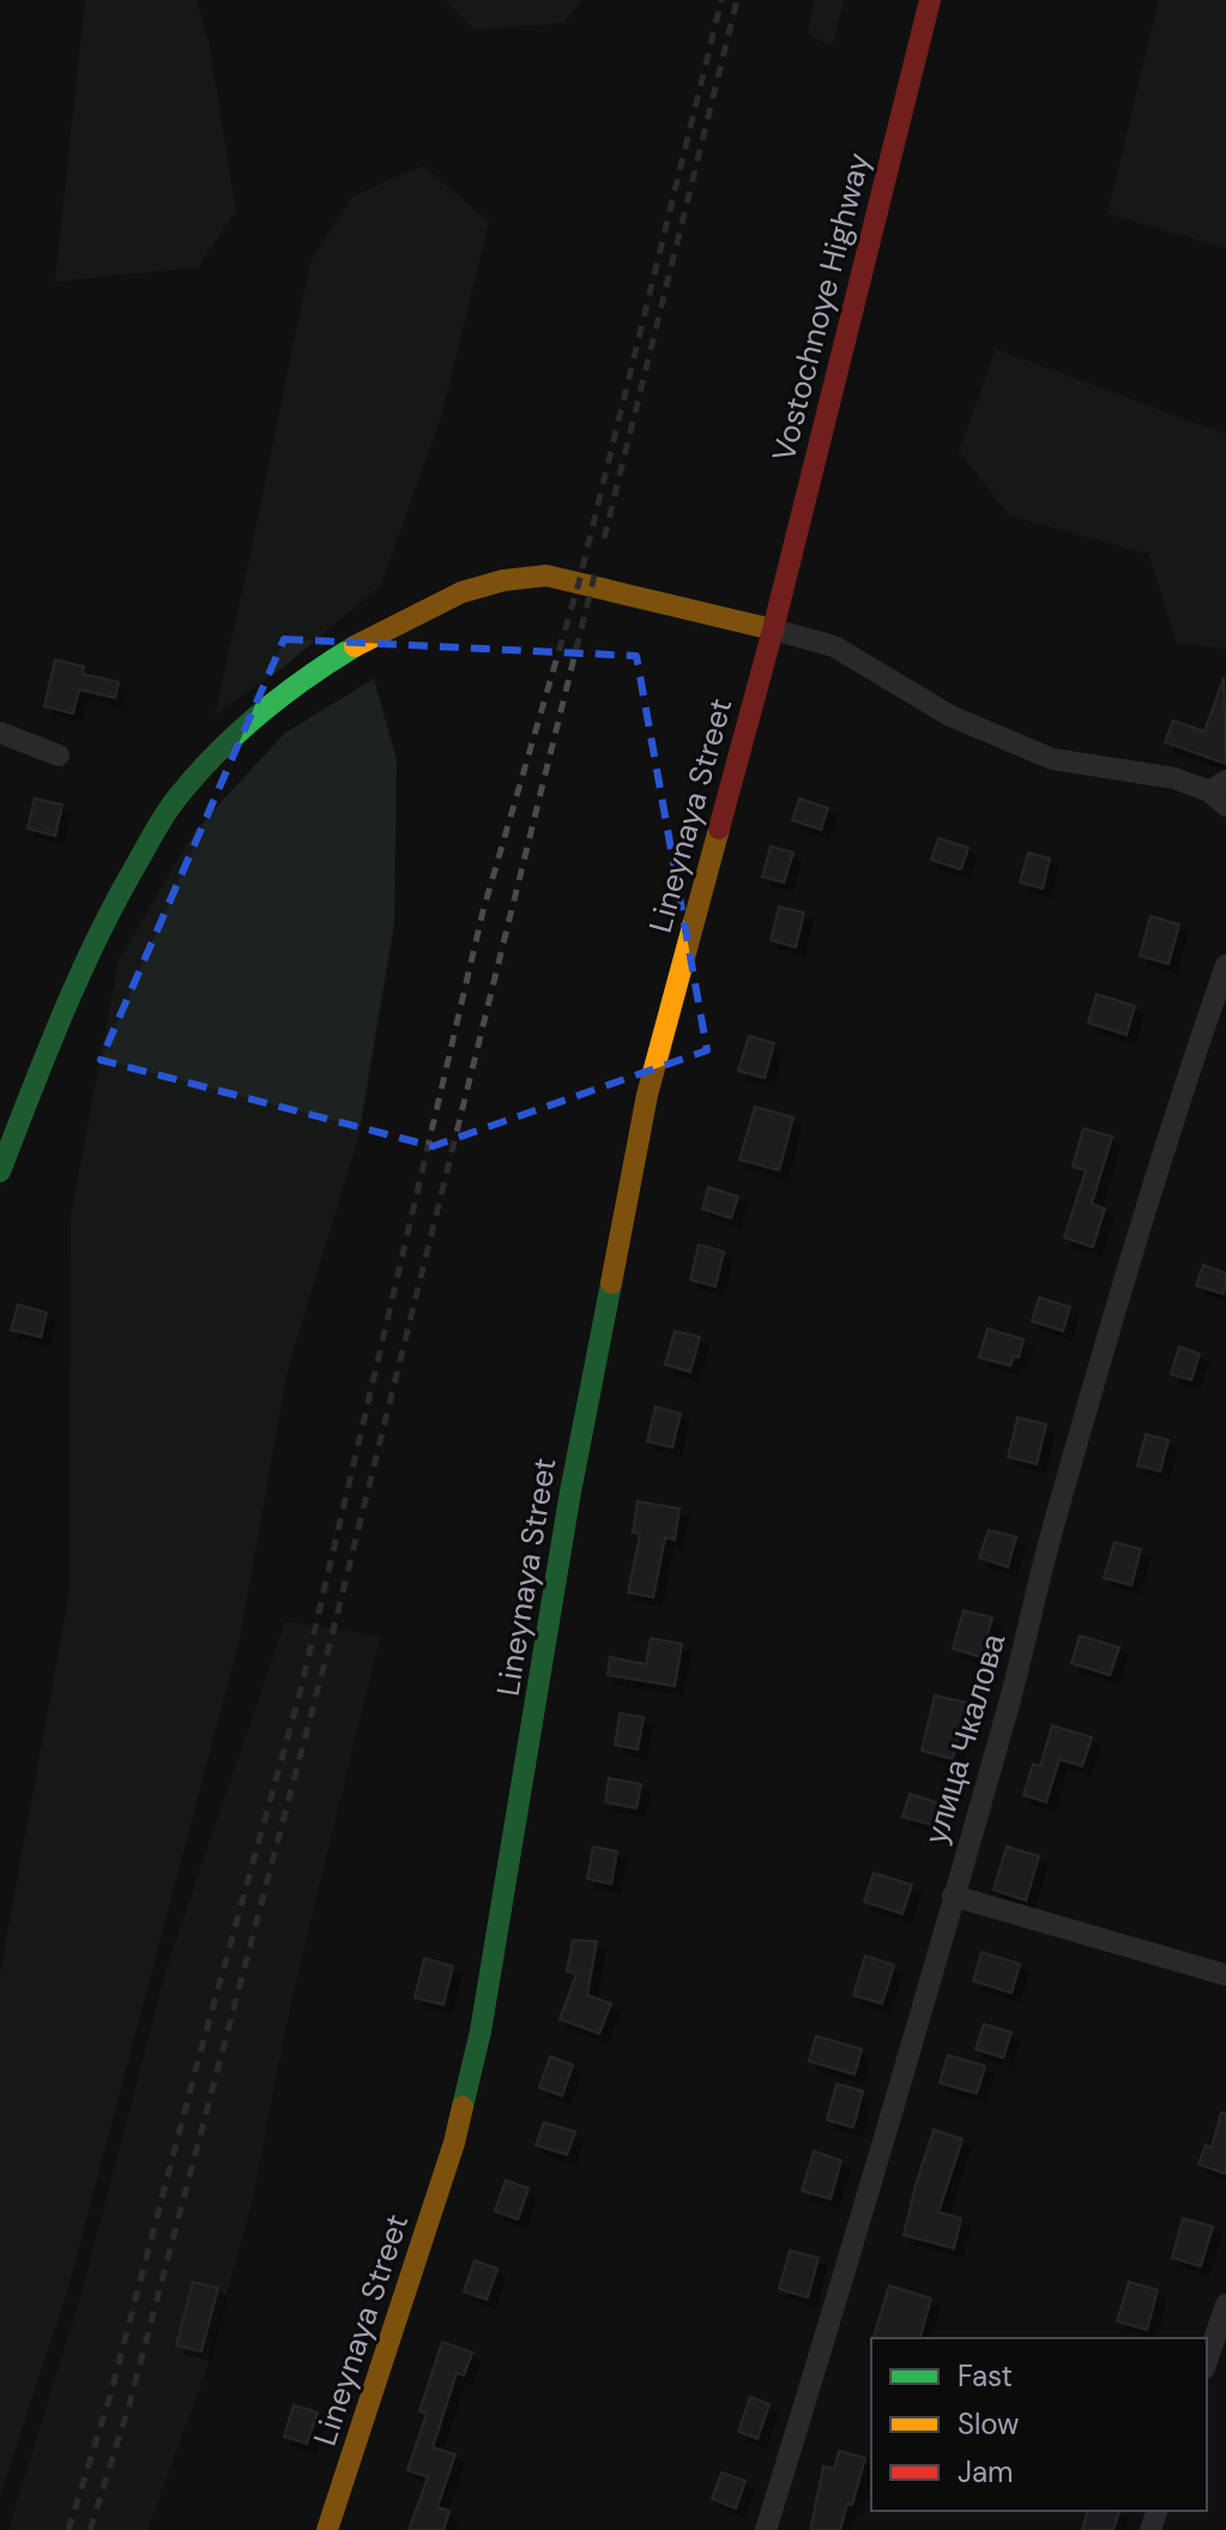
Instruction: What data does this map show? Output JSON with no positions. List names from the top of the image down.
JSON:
{
  "streets": {
    "main road": ["Vostochnoye Highway", "Lineynaya Street"],
    "street": ["улица Чкалова"]
  },
  "crossings": [
    ["Vostochnoye Highway", "Lineynaya Street"]
  ],
  "legend": ["Fast", "Slow", "Jam"]
}
